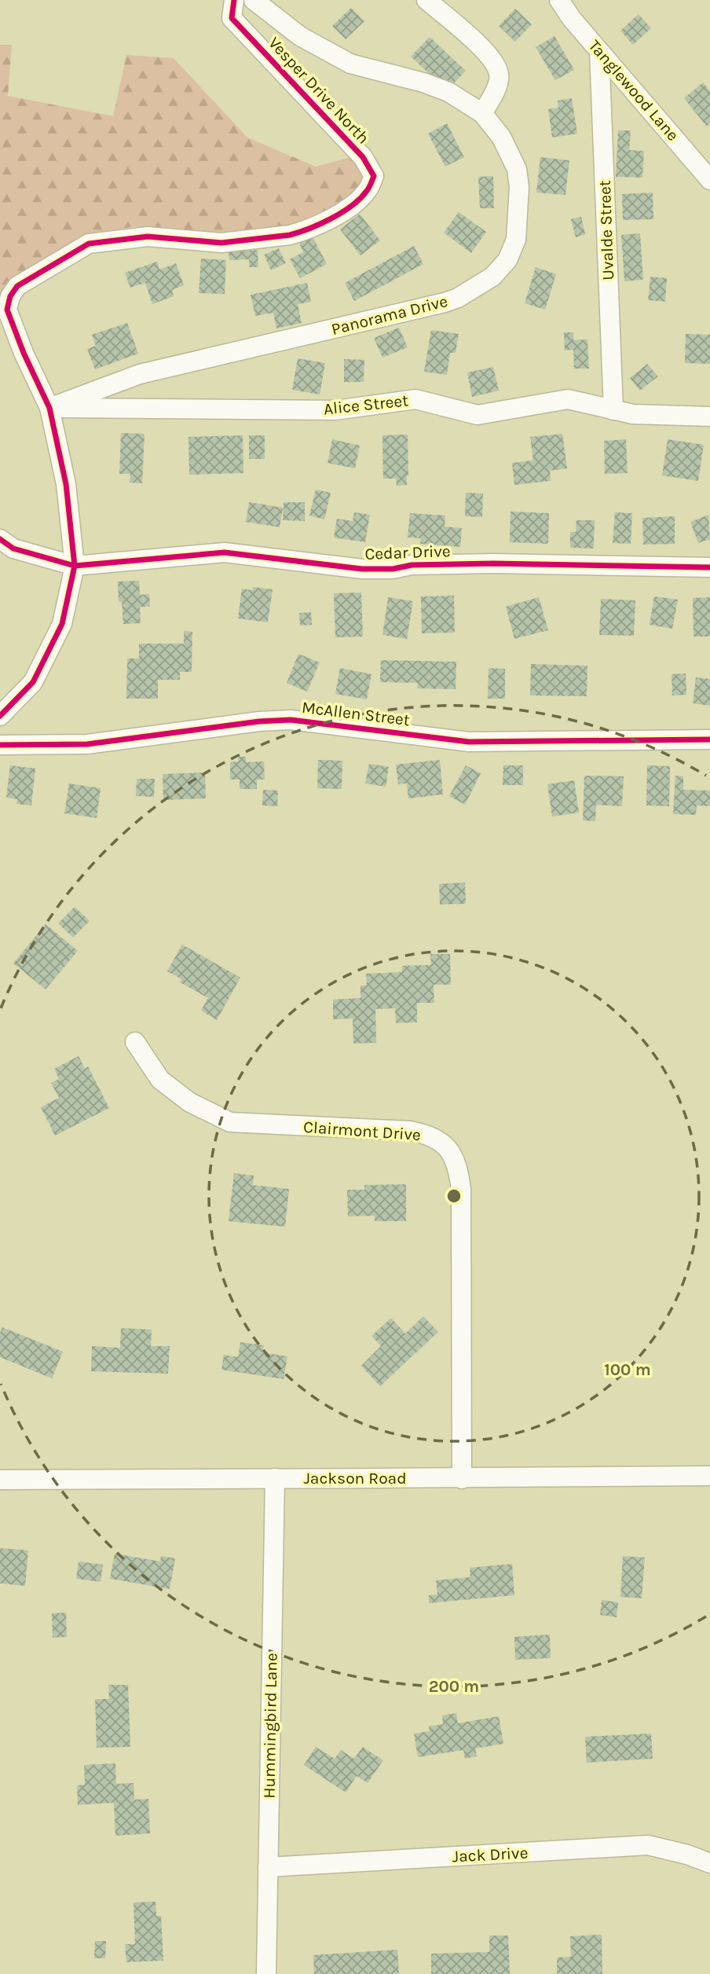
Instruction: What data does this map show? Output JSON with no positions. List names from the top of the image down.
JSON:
{
  "streets": {
    "street": [
      "Vesper Drive North",
      "Tanglewood Lane",
      "Uvalde Street",
      "Panorama Drive",
      "Alice Street",
      "Cedar Drive",
      "McAllen Street",
      "Clairmont Drive",
      "Jackson Road",
      "Hummingbird Lane",
      "Jack Drive"
    ]
  },
  "crossings": [
    ["Vesper Drive North", "Panorama Drive"],
    ["Vesper Drive North", "Alice Street"],
    ["Tanglewood Lane", "Uvalde Street"],
    ["Uvalde Street", "Alice Street"],
    ["Panorama Drive", "Alice Street"],
    ["Clairmont Drive", "Jackson Road"],
    ["Jackson Road", "Hummingbird Lane"],
    ["Hummingbird Lane", "Jack Drive"]
  ],
  "rings": ["100 m", "200 m"]
}
